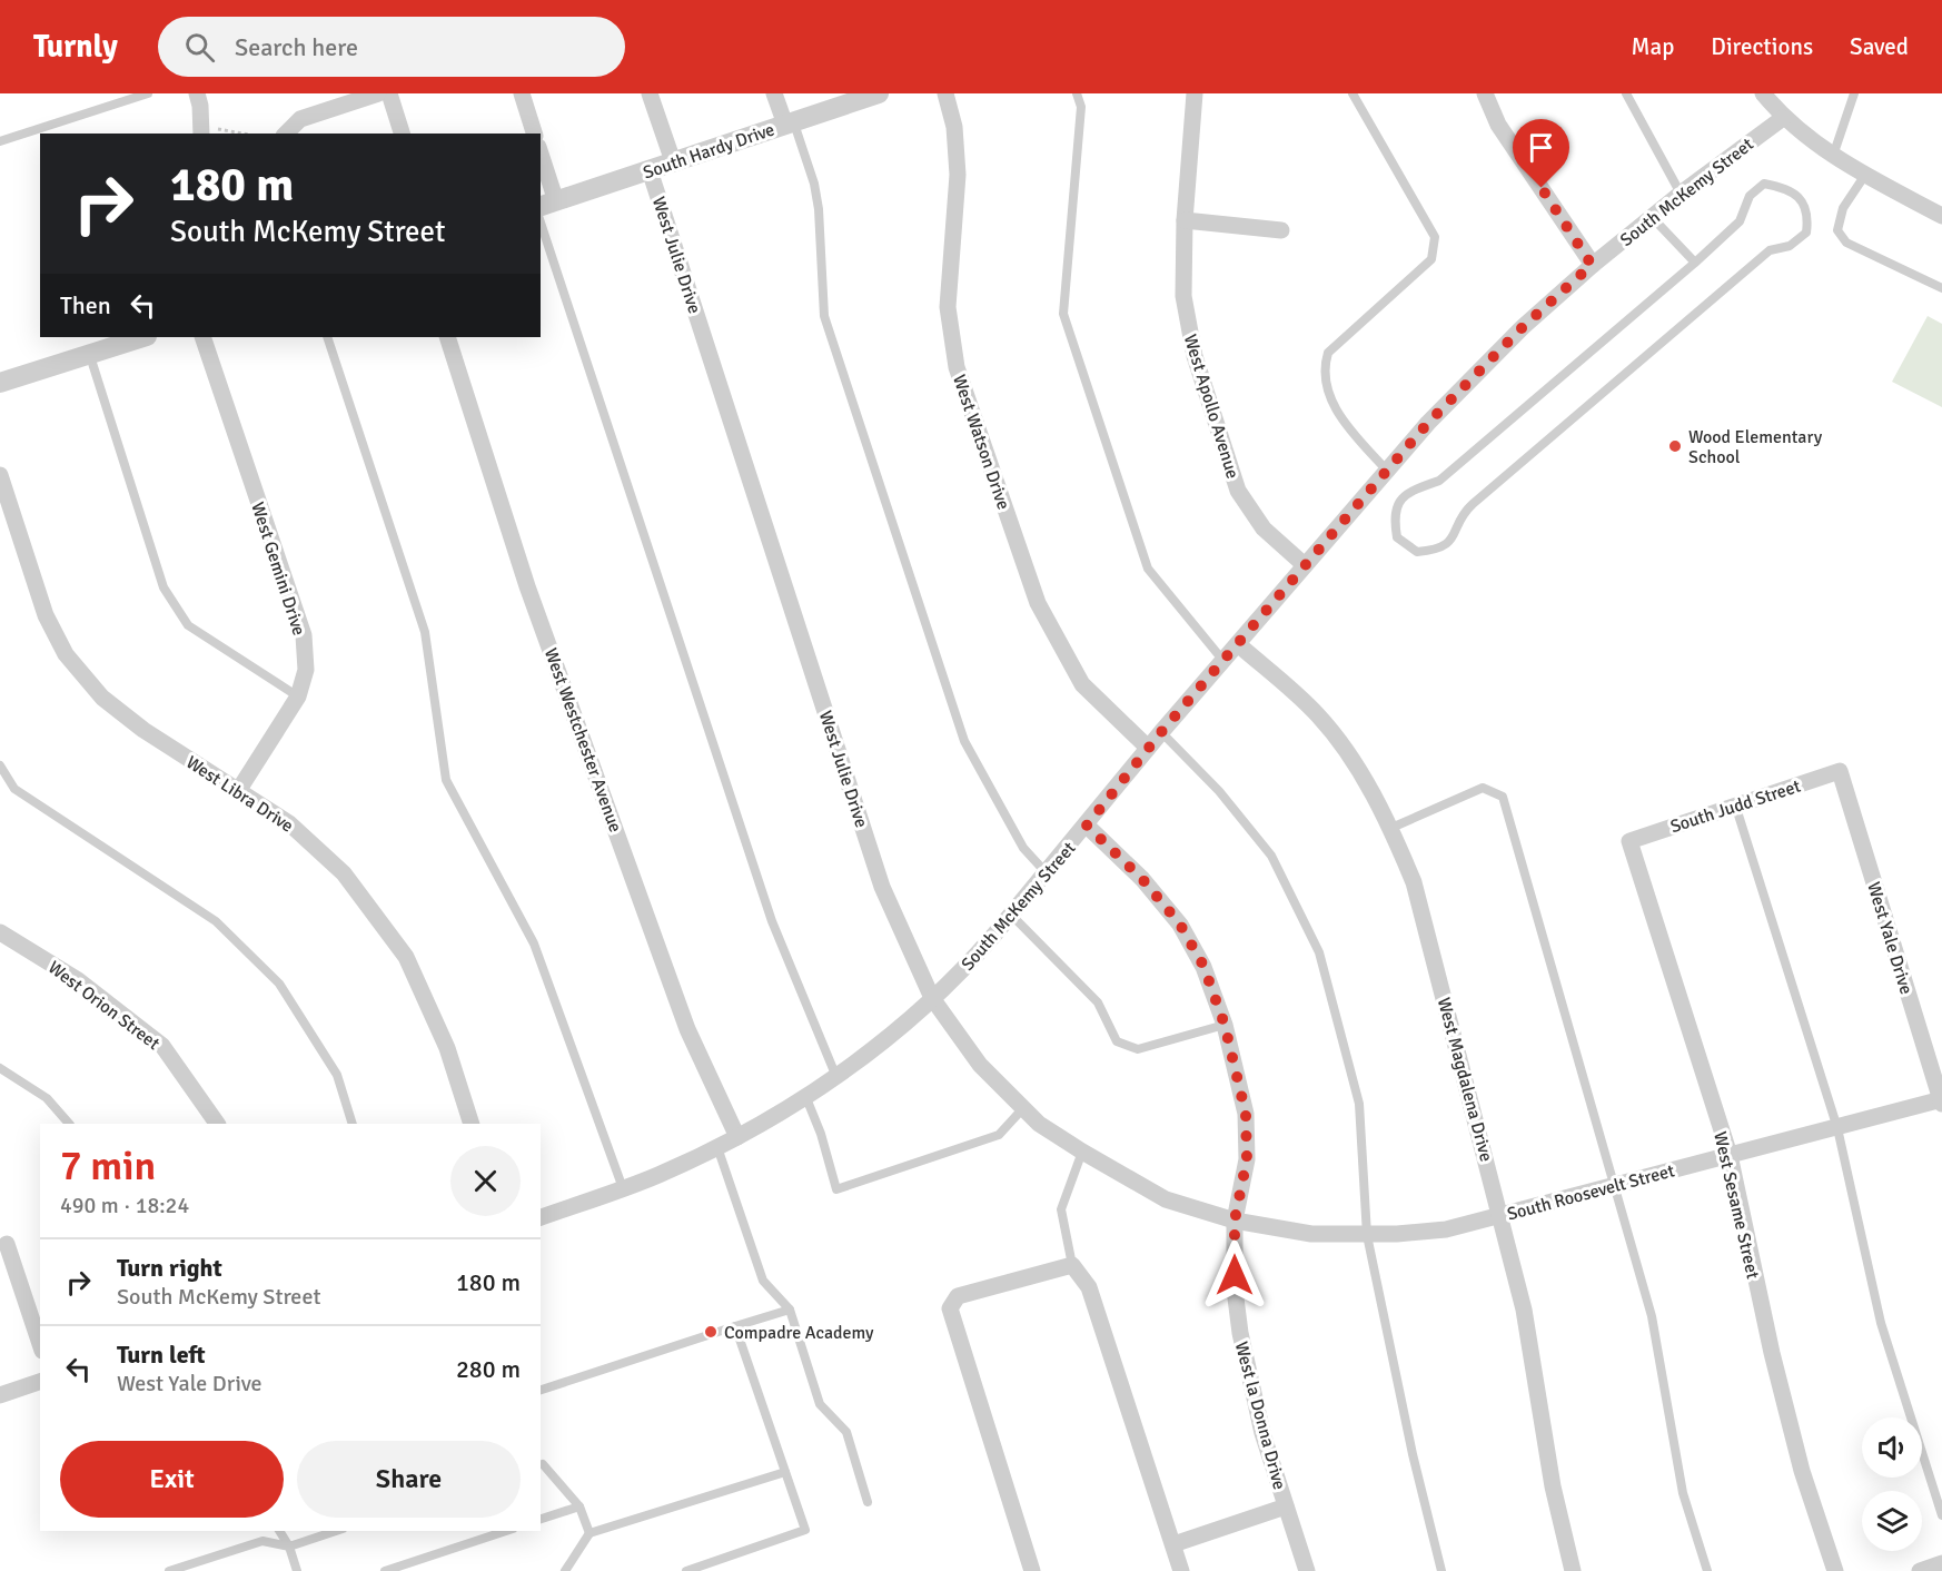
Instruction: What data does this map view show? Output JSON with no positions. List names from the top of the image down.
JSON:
{
  "streets": {
    "street": [
      "South Hardy Drive",
      "South McKemy Street",
      "West Julie Drive",
      "West Apollo Avenue",
      "West Watson Drive",
      "West Gemini Drive",
      "West Westchester Avenue",
      "West Libra Drive",
      "South Judd Street",
      "West Yale Drive",
      "West Orion Street",
      "West Magdalena Drive",
      "South Roosevelt Street",
      "West Sesame Street",
      "West la Donna Drive"
    ]
  },
  "crossings": [
    ["South Hardy Drive", "West Julie Drive"],
    ["South McKemy Street", "West Julie Drive"],
    ["South McKemy Street", "West Apollo Avenue"],
    ["South McKemy Street", "West Watson Drive"],
    ["South McKemy Street", "West Westchester Avenue"],
    ["South McKemy Street", "West Magdalena Drive"],
    ["South McKemy Street", "West la Donna Drive"],
    ["West Julie Drive", "South Roosevelt Street"],
    ["West Julie Drive", "West la Donna Drive"],
    ["West Gemini Drive", "West Libra Drive"],
    ["South Judd Street", "West Yale Drive"],
    ["South Judd Street", "West Sesame Street"],
    ["West Yale Drive", "South Roosevelt Street"],
    ["West Magdalena Drive", "South Roosevelt Street"],
    ["South Roosevelt Street", "West Sesame Street"],
    ["South Roosevelt Street", "West la Donna Drive"]
  ],
  "places": ["Wood Elementary School", "Compadre Academy"],
  "page": {
    "header": "Turnly",
    "search": "Search here",
    "nav": ["Map", "Directions", "Saved"],
    "turn": ["180 m", "South McKemy Street"],
    "then": "Then",
    "heading": ["7 min", "490 m · 18:24"],
    "list": [
      {
        "name": "Turn right",
        "note": "South McKemy Street",
        "value": "180 m"
      },
      {
        "name": "Turn left",
        "note": "West Yale Drive",
        "value": "280 m"
      }
    ],
    "buttons": ["Exit", "Share"]
  }
}
